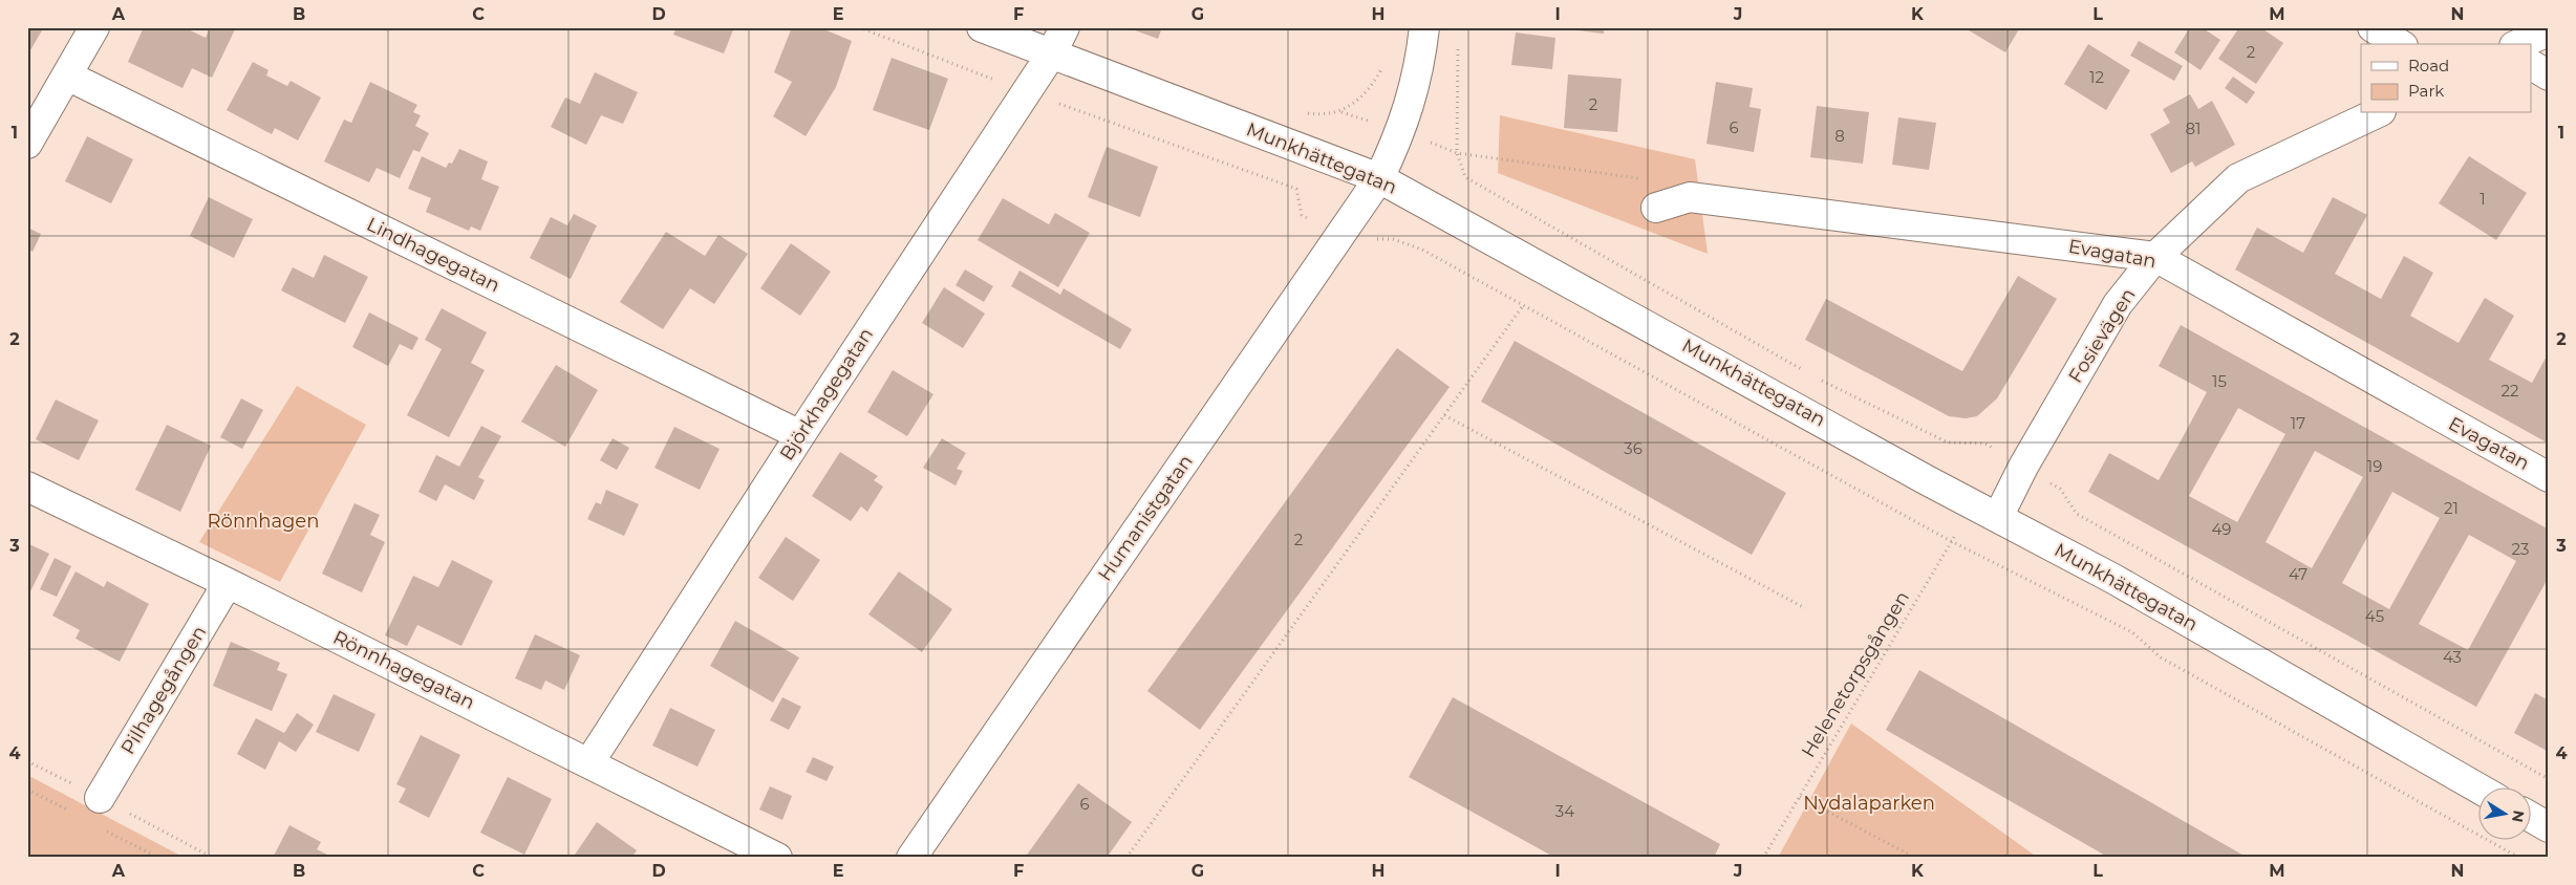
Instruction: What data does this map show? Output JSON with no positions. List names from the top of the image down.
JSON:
{
  "streets": {
    "street": [
      "Munkhättegatan",
      "Evagatan",
      "Lindhagegatan",
      "Fosievägen",
      "Björkhagegatan",
      "Humanistgatan",
      "Rönnhagegatan",
      "Pilhagegången"
    ],
    "path": ["Helenetorpsgången"]
  },
  "crossings": [
    ["Munkhättegatan", "Fosievägen"],
    ["Munkhättegatan", "Björkhagegatan"],
    ["Munkhättegatan", "Humanistgatan"],
    ["Munkhättegatan", "Helenetorpsgången"],
    ["Evagatan", "Fosievägen"],
    ["Lindhagegatan", "Björkhagegatan"],
    ["Fosievägen", "Helenetorpsgången"],
    ["Björkhagegatan", "Rönnhagegatan"],
    ["Rönnhagegatan", "Pilhagegången"]
  ],
  "parks": ["Rönnhagen", "Nydalaparken"],
  "house_numbers": [
    "2",
    "12",
    "2",
    "6",
    "81",
    "8",
    "1",
    "15",
    "22",
    "17",
    "36",
    "19",
    "21",
    "49",
    "2",
    "23",
    "47",
    "45",
    "43",
    "6",
    "34"
  ],
  "legend": ["Road", "Park"],
  "north": "right",
  "grid": {
    "columns": [
      "A",
      "B",
      "C",
      "D",
      "E",
      "F",
      "G",
      "H",
      "I",
      "J",
      "K",
      "L",
      "M",
      "N"
    ],
    "rows": [
      "1",
      "2",
      "3",
      "4"
    ]
  }
}
